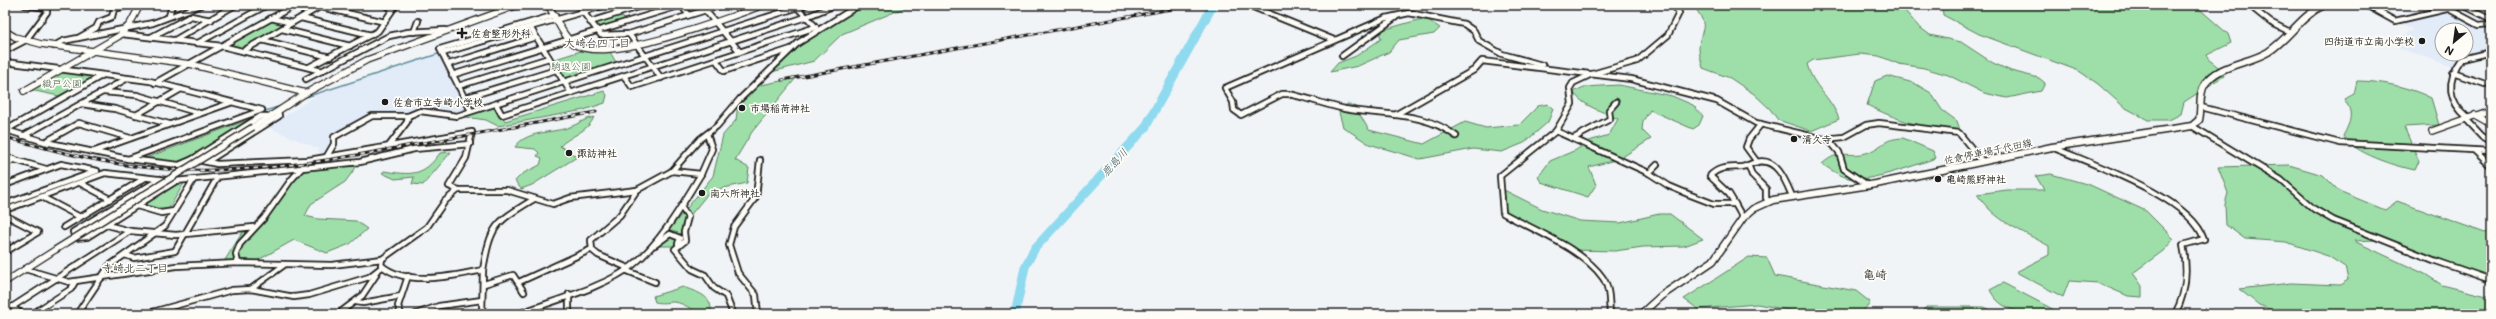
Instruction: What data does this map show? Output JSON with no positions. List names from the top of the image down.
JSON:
{
  "streets": {
    "main road": ["佐倉停車場千代田線"]
  },
  "districts": ["大崎台四丁目", "寺崎北二丁目", "亀崎"],
  "water": ["鹿島川"],
  "parks": ["駒返公園", "織戸公園"],
  "places": {
    "health": ["佐倉整形外科"],
    "other": [
      "四街道市立南小学校",
      "佐倉市立寺崎小学校",
      "市場稲荷神社",
      "清久寺",
      "諏訪神社",
      "亀崎熊野神社",
      "南六所神社"
    ]
  },
  "north": "bottom left"
}
